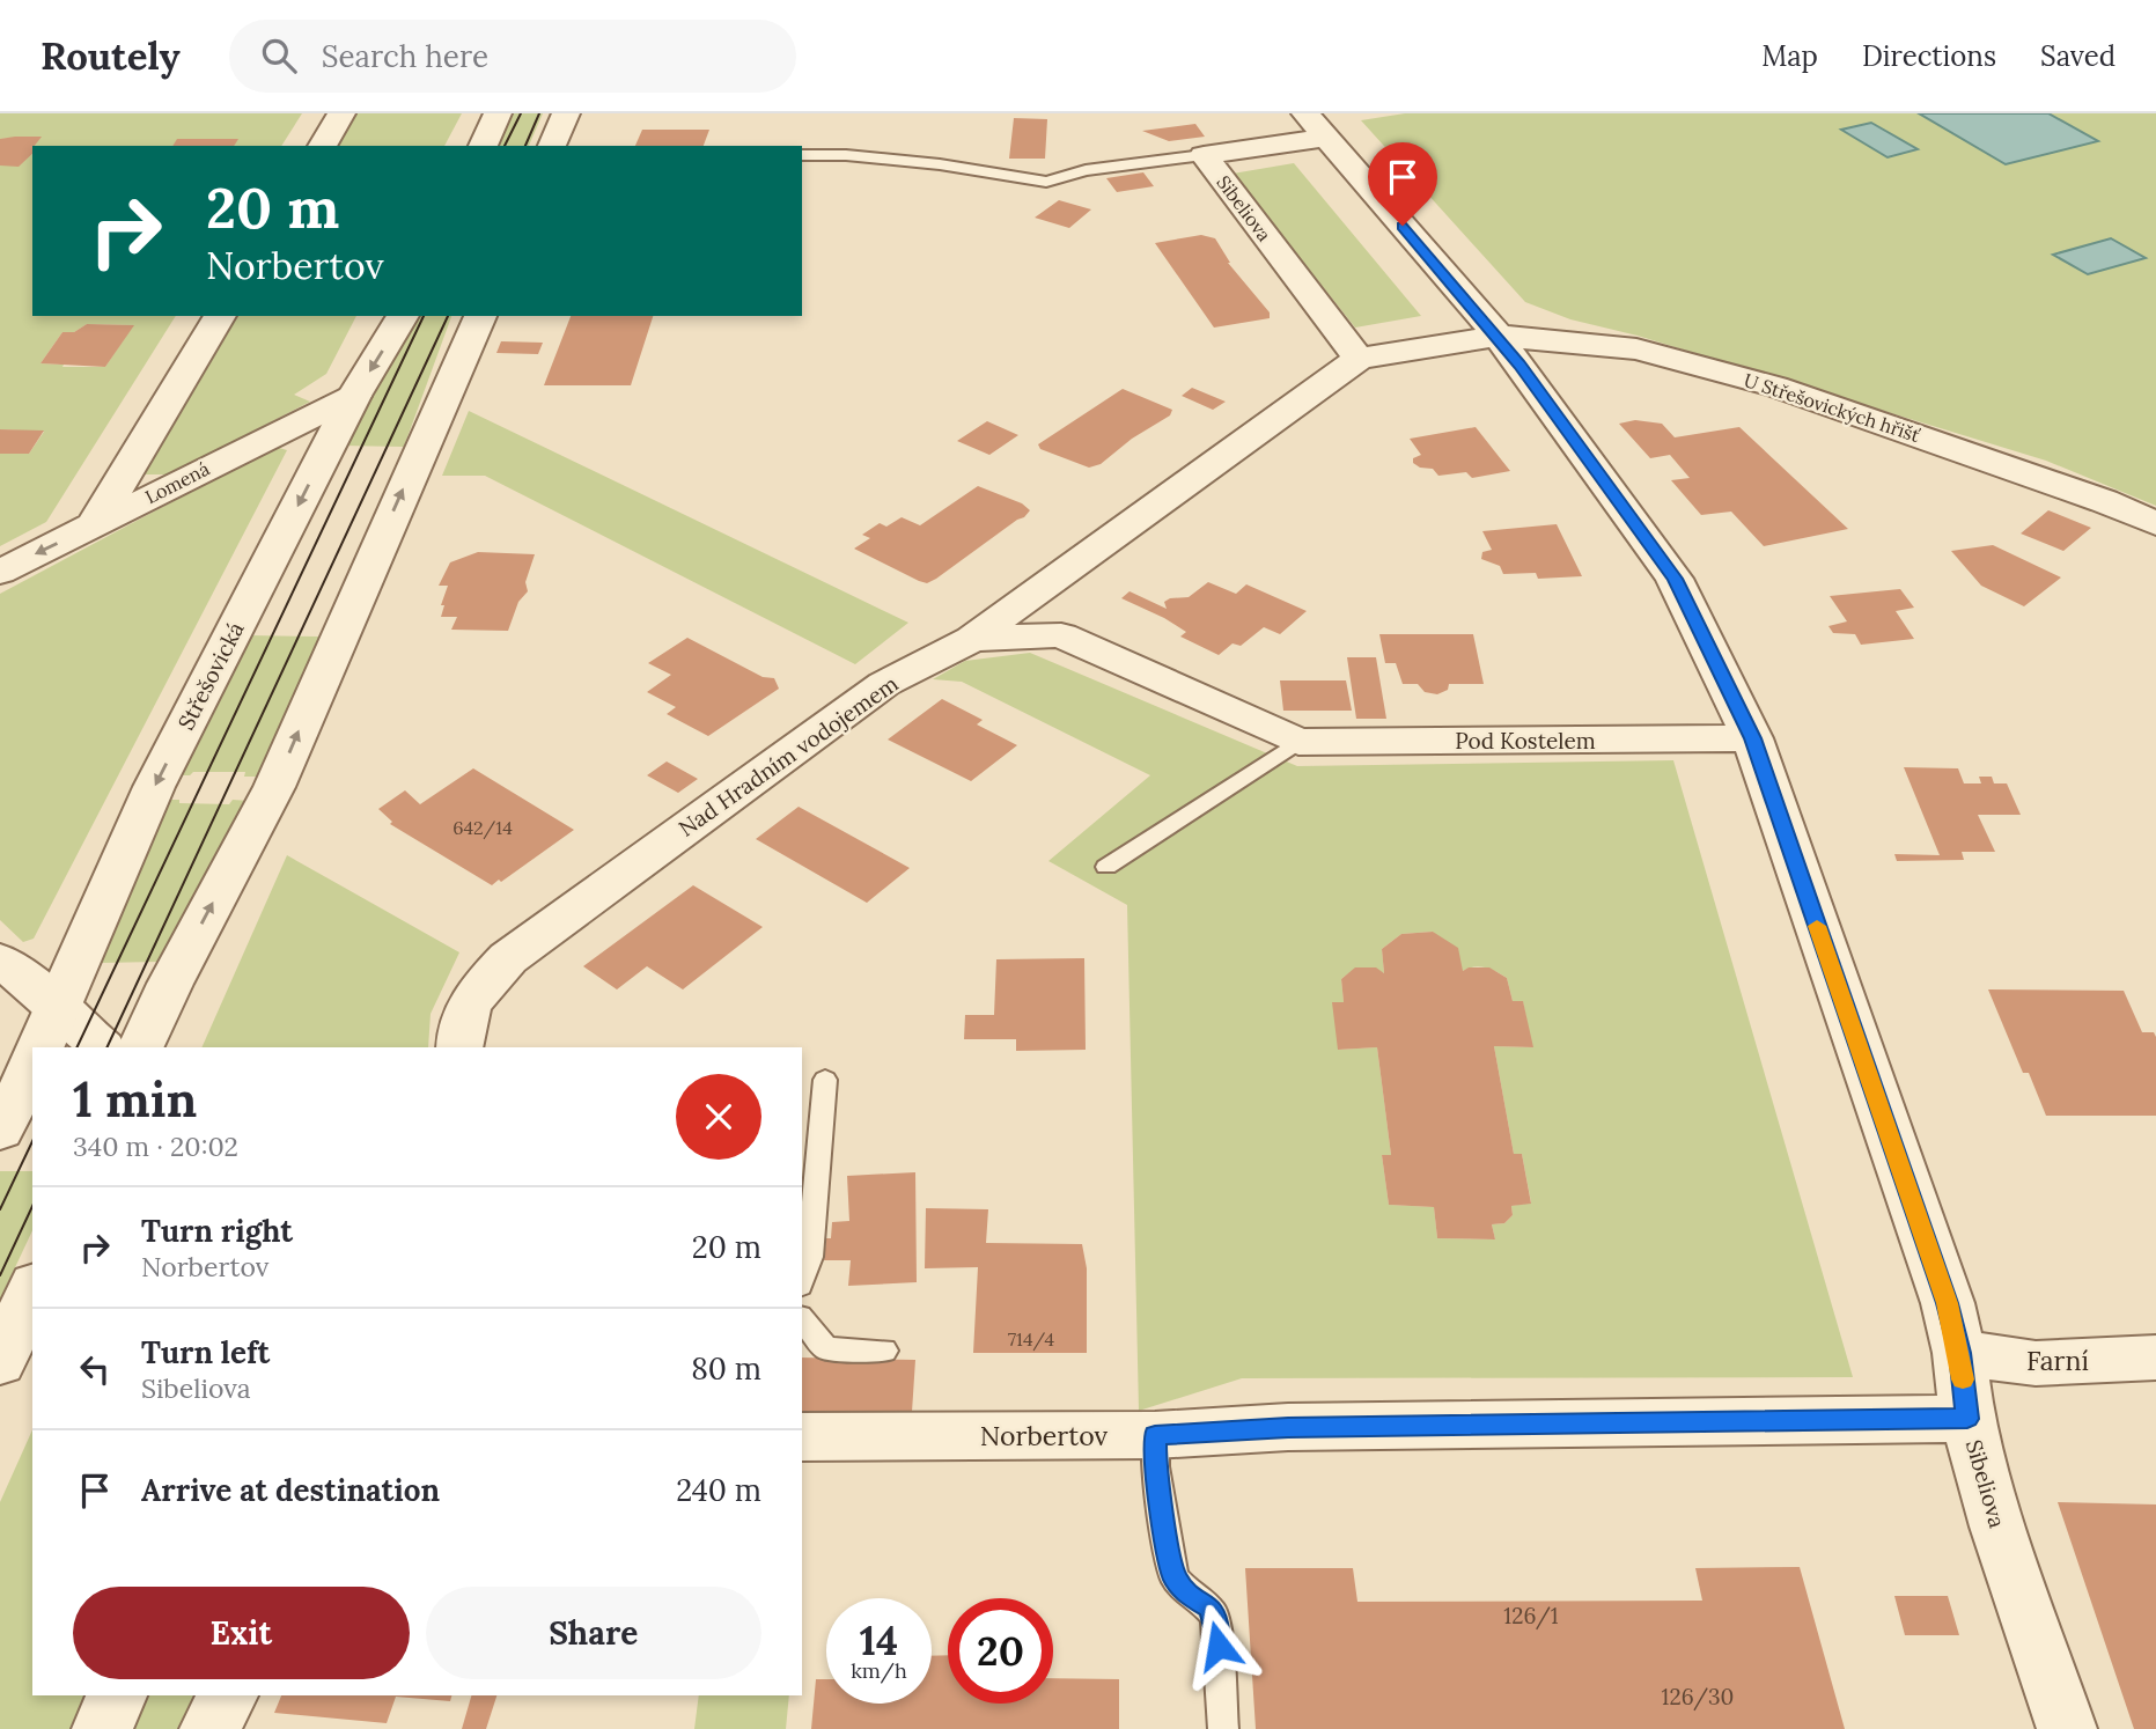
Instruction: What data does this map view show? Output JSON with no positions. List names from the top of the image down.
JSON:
{
  "streets": {
    "street": [
      "Sibeliova",
      "U Střešovických hřišť",
      "Lomená",
      "Střešovická",
      "Pod Kostelem",
      "Nad Hradním vodojemem",
      "Farní",
      "Norbertov"
    ]
  },
  "crossings": [
    ["Sibeliova", "U Střešovických hřišť"],
    ["Sibeliova", "Pod Kostelem"],
    ["Sibeliova", "Nad Hradním vodojemem"],
    ["Sibeliova", "Farní"],
    ["Sibeliova", "Norbertov"],
    ["U Střešovických hřišť", "Nad Hradním vodojemem"],
    ["Lomená", "Střešovická"],
    ["Pod Kostelem", "Nad Hradním vodojemem"]
  ],
  "house_numbers": [
    "642/14",
    "714/4",
    "126/1",
    "126/30"
  ],
  "page": {
    "header": "Routely",
    "search": "Search here",
    "nav": ["Map", "Directions", "Saved"],
    "turn": ["20 m", "Norbertov"],
    "heading": ["1 min", "340 m · 20:02"],
    "list": [
      {
        "name": "Turn right",
        "note": "Norbertov",
        "value": "20 m"
      },
      {
        "name": "Turn left",
        "note": "Sibeliova",
        "value": "80 m"
      },
      {
        "name": "Arrive at destination",
        "value": "240 m"
      }
    ],
    "buttons": ["Exit", "Share"],
    "speed": "14 km/h",
    "limit": "20"
  }
}
